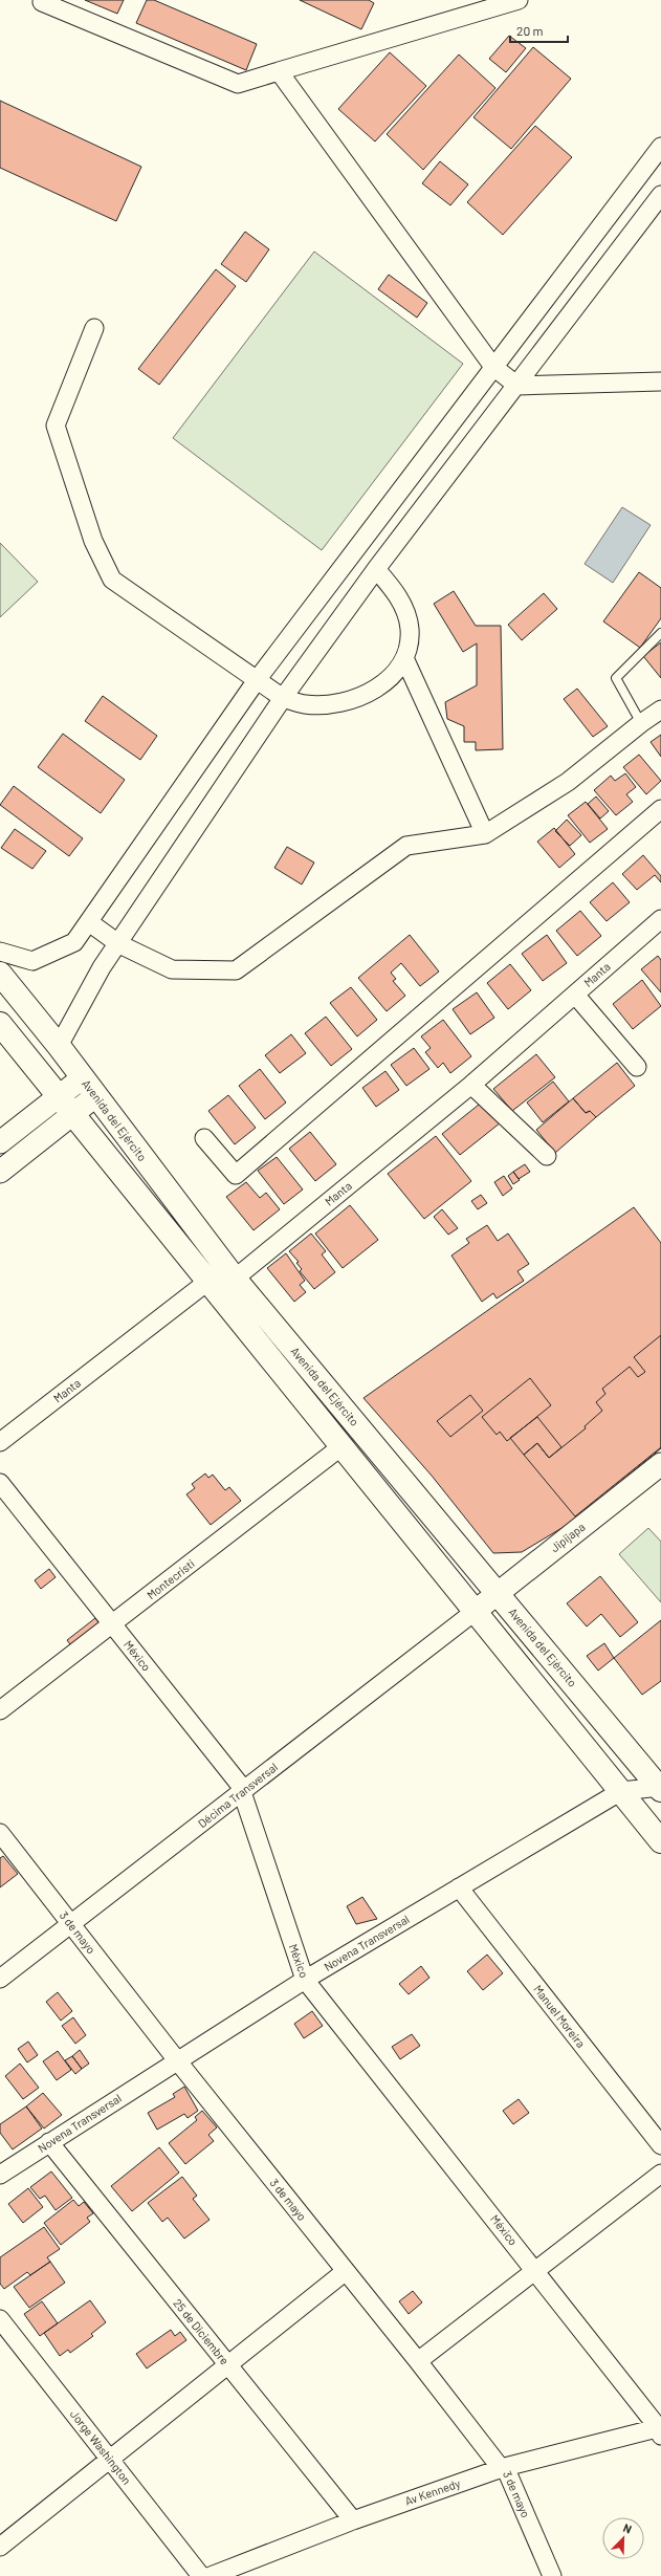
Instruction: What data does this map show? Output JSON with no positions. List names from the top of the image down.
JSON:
{
  "streets": {
    "main road": ["Avenida del Ejército"],
    "street": [
      "Manta",
      "Jipijapa",
      "Montecristi",
      "México",
      "Décima Transversal",
      "3 de mayo",
      "Novena Transversal",
      "Manuel Moreira",
      "25 de Diciembre",
      "Jorge Washington",
      "Av Kennedy"
    ]
  },
  "crossings": [
    ["Manta", "Avenida del Ejército"],
    ["Avenida del Ejército", "Jipijapa"],
    ["Avenida del Ejército", "Novena Transversal"],
    ["Jipijapa", "Décima Transversal"],
    ["Montecristi", "México"],
    ["México", "Décima Transversal"],
    ["México", "Novena Transversal"],
    ["México", "Av Kennedy"],
    ["Décima Transversal", "3 de mayo"],
    ["3 de mayo", "Novena Transversal"],
    ["3 de mayo", "Av Kennedy"],
    ["Novena Transversal", "Manuel Moreira"],
    ["Novena Transversal", "25 de Diciembre"],
    ["25 de Diciembre", "Av Kennedy"]
  ],
  "scale_bar": "20 m",
  "north": "top right"
}
